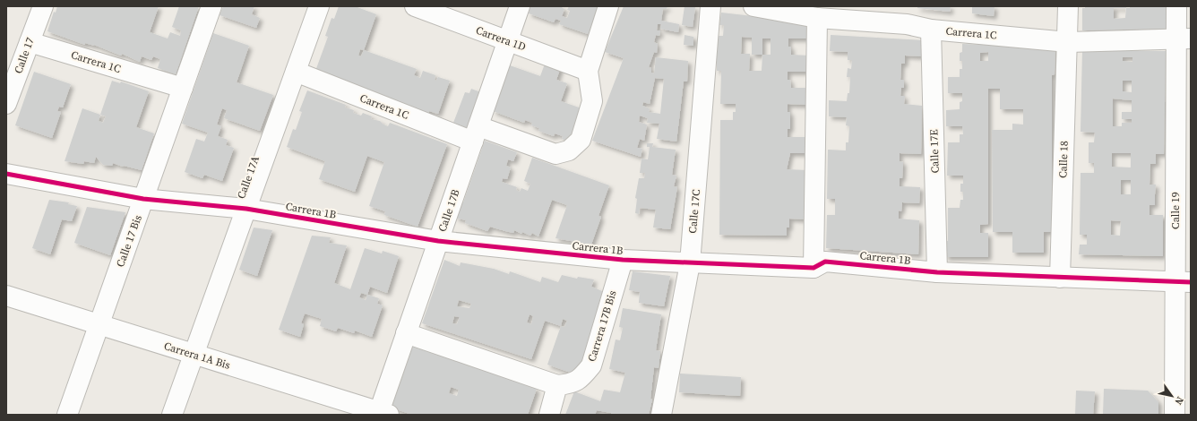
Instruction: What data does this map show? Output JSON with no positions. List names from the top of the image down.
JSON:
{
  "streets": {
    "street": [
      "Carrera 1C",
      "Carrera 1D",
      "Calle 17",
      "Calle 17E",
      "Calle 18",
      "Calle 17A",
      "Carrera 1B",
      "Calle 17B",
      "Calle 19",
      "Calle 17C",
      "Calle 17 Bis",
      "Carrera 17B Bis",
      "Carrera 1A Bis"
    ]
  },
  "crossings": [
    ["Carrera 1C", "Carrera 1D"],
    ["Carrera 1C", "Calle 17"],
    ["Carrera 1C", "Calle 17E"],
    ["Carrera 1C", "Calle 18"],
    ["Carrera 1C", "Calle 17A"],
    ["Carrera 1C", "Calle 17B"],
    ["Carrera 1C", "Calle 19"],
    ["Carrera 1C", "Calle 17 Bis"],
    ["Carrera 1D", "Calle 17B"],
    ["Calle 17E", "Carrera 1B"],
    ["Calle 18", "Carrera 1B"],
    ["Calle 17A", "Carrera 1B"],
    ["Calle 17A", "Carrera 1A Bis"],
    ["Carrera 1B", "Calle 17B"],
    ["Carrera 1B", "Calle 19"],
    ["Carrera 1B", "Calle 17C"],
    ["Carrera 1B", "Calle 17 Bis"],
    ["Carrera 1B", "Carrera 17B Bis"],
    ["Calle 17B", "Carrera 1A Bis"],
    ["Calle 17 Bis", "Carrera 1A Bis"]
  ],
  "north": "bottom right"
}
